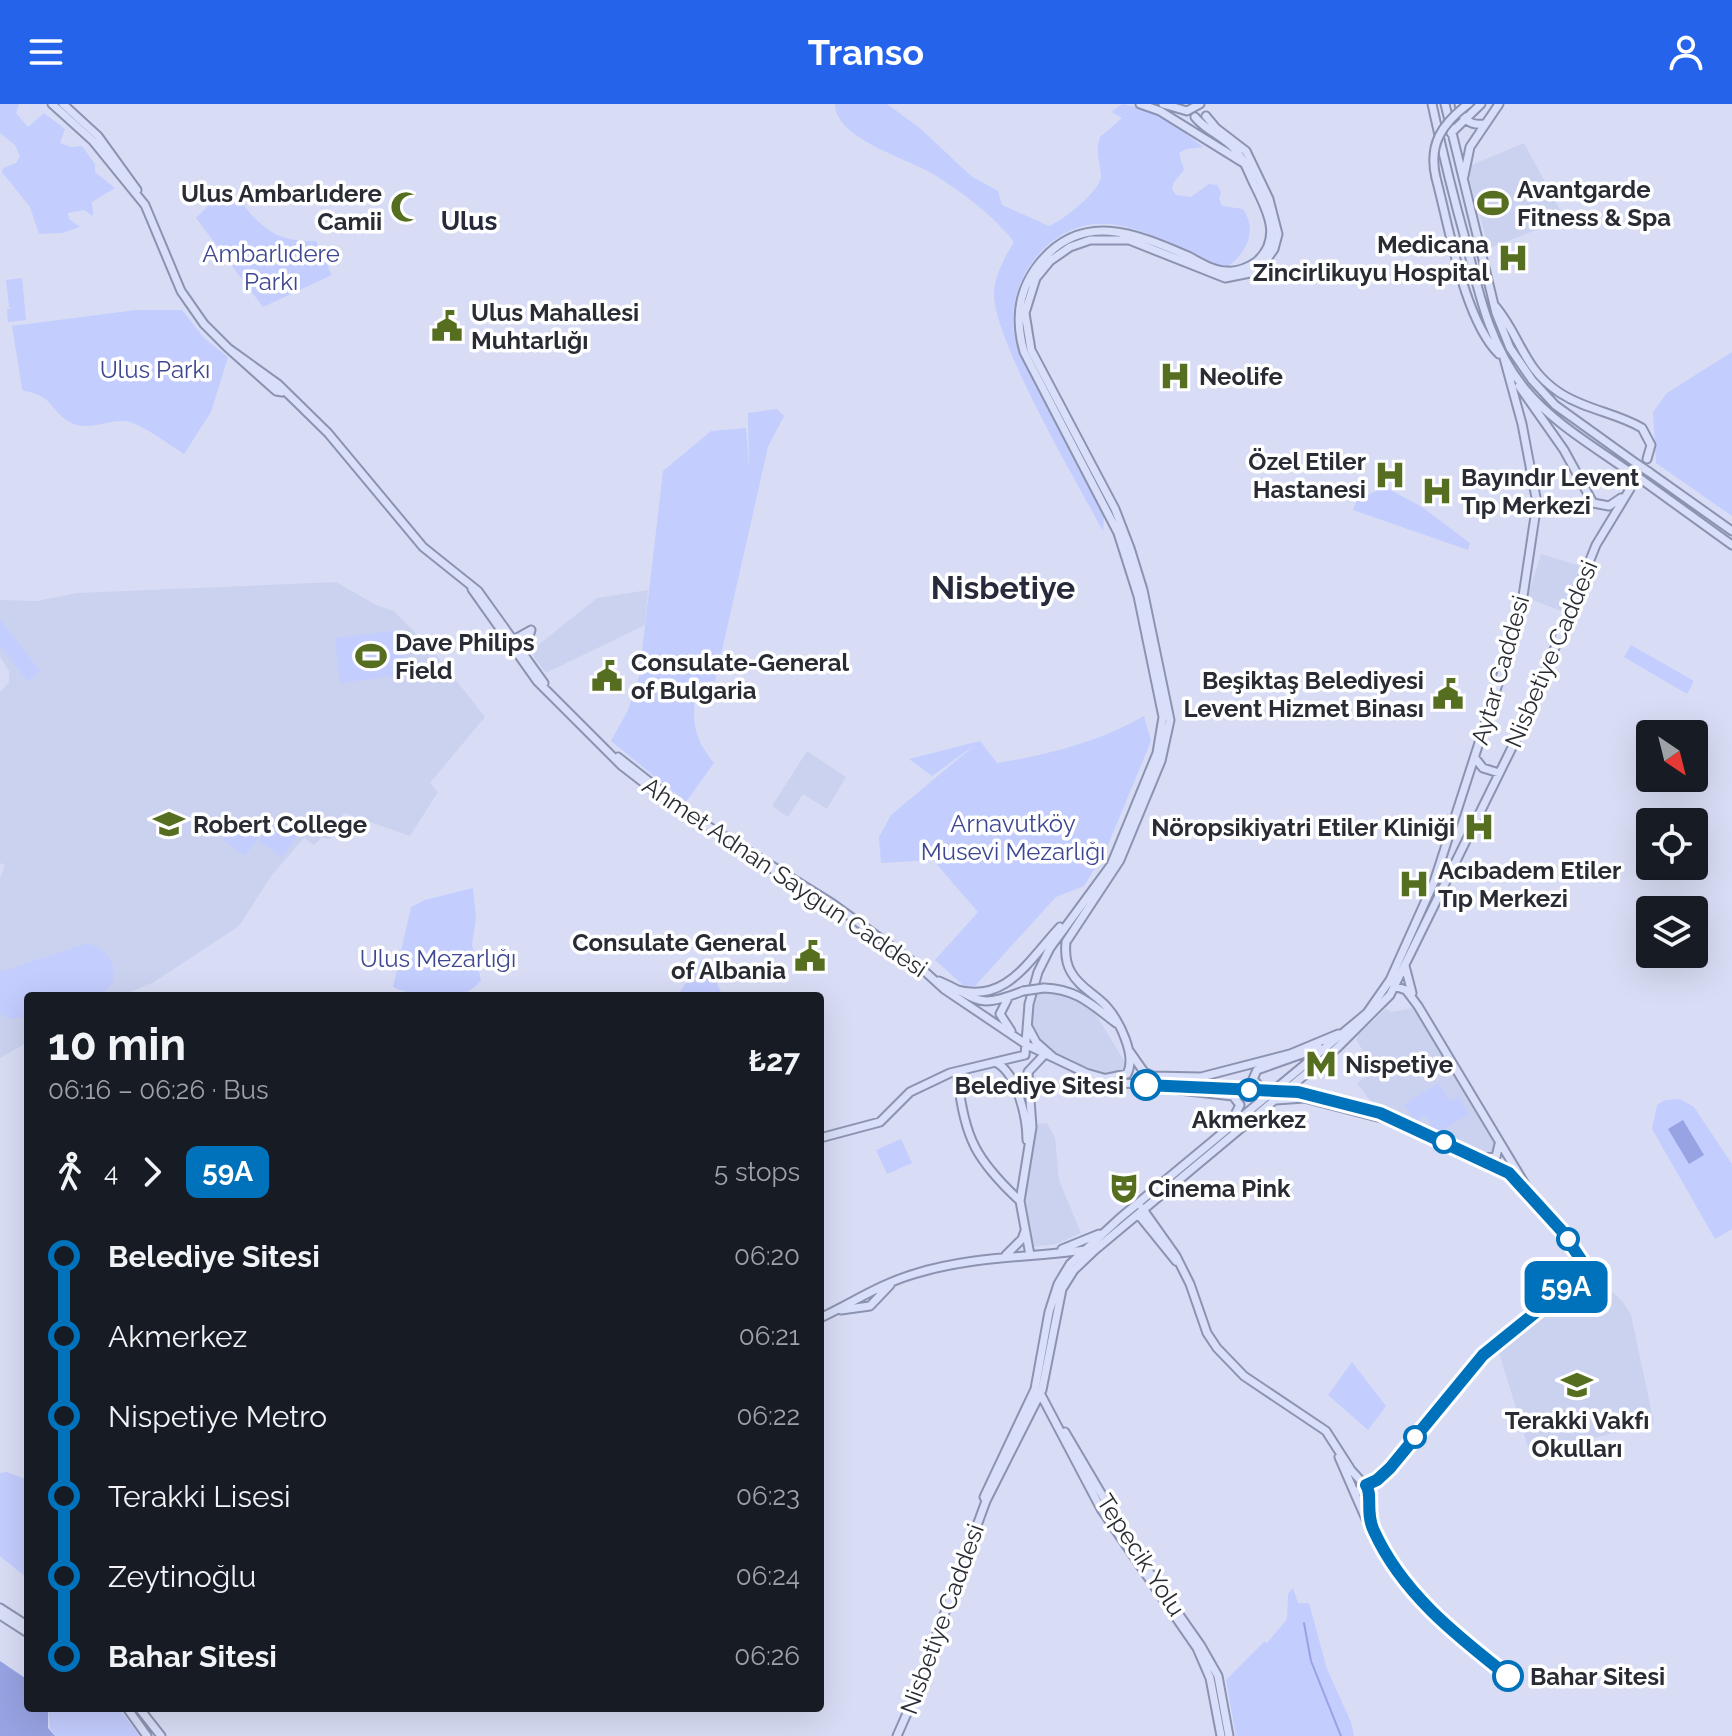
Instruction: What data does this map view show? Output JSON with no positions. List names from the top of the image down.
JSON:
{
  "streets": {
    "main road": [
      "Nisbetiye Caddesi",
      "Aytar Caddesi",
      "Ahmet Adnan Saygun Caddesi",
      "Tepecik Yolu"
    ]
  },
  "crossings": [
    ["Nisbetiye Caddesi", "Aytar Caddesi"],
    ["Nisbetiye Caddesi", "Tepecik Yolu"]
  ],
  "districts": ["Ulus", "Nisbetiye"],
  "parks": [
    "Ambarlıdere Parkı",
    "Ulus Parkı",
    "Arnavutköy Musevi Mezarlığı",
    "Ulus Mezarlığı"
  ],
  "places": {
    "sports": ["Avantgarde Fitness & Spa", "Dave Philips Field"],
    "mosque": ["Ulus Ambarlıdere Camii"],
    "hospital": [
      "Medicana Zincirlikuyu Hospital",
      "Neolife",
      "Özel Etiler Hastanesi",
      "Bayındır Levent Tıp Merkezi",
      "Nöropsikiyatri Etiler Kliniği",
      "Acıbadem Etiler Tıp Merkezi"
    ],
    "public building": [
      "Ulus Mahallesi Muhtarlığı",
      "Consulate-General of Bulgaria",
      "Beşiktaş Belediyesi Levent Hizmet Binası",
      "Consulate General of Albania"
    ],
    "school or university": ["Robert College", "Terakki Vakfı Okulları"],
    "metro station": ["Nispetiye"],
    "other": ["Belediye Sitesi", "Akmerkez", "Bahar Sitesi"],
    "theatre": ["Cinema Pink"]
  },
  "lines": ["bus line 59A"],
  "north": "bottom right",
  "page": {
    "header": "Transo",
    "on_map": "59A",
    "heading": ["10 min", "06:16 – 06:26 · Bus", "₺27"],
    "legs": ["4", "59A", "5 stops"],
    "list": [
      {
        "name": "Belediye Sitesi",
        "value": "06:20"
      },
      {
        "name": "Akmerkez",
        "value": "06:21"
      },
      {
        "name": "Nispetiye Metro",
        "value": "06:22"
      },
      {
        "name": "Terakki Lisesi",
        "value": "06:23"
      },
      {
        "name": "Zeytinoğlu",
        "value": "06:24"
      },
      {
        "name": "Bahar Sitesi",
        "value": "06:26"
      }
    ]
  }
}
